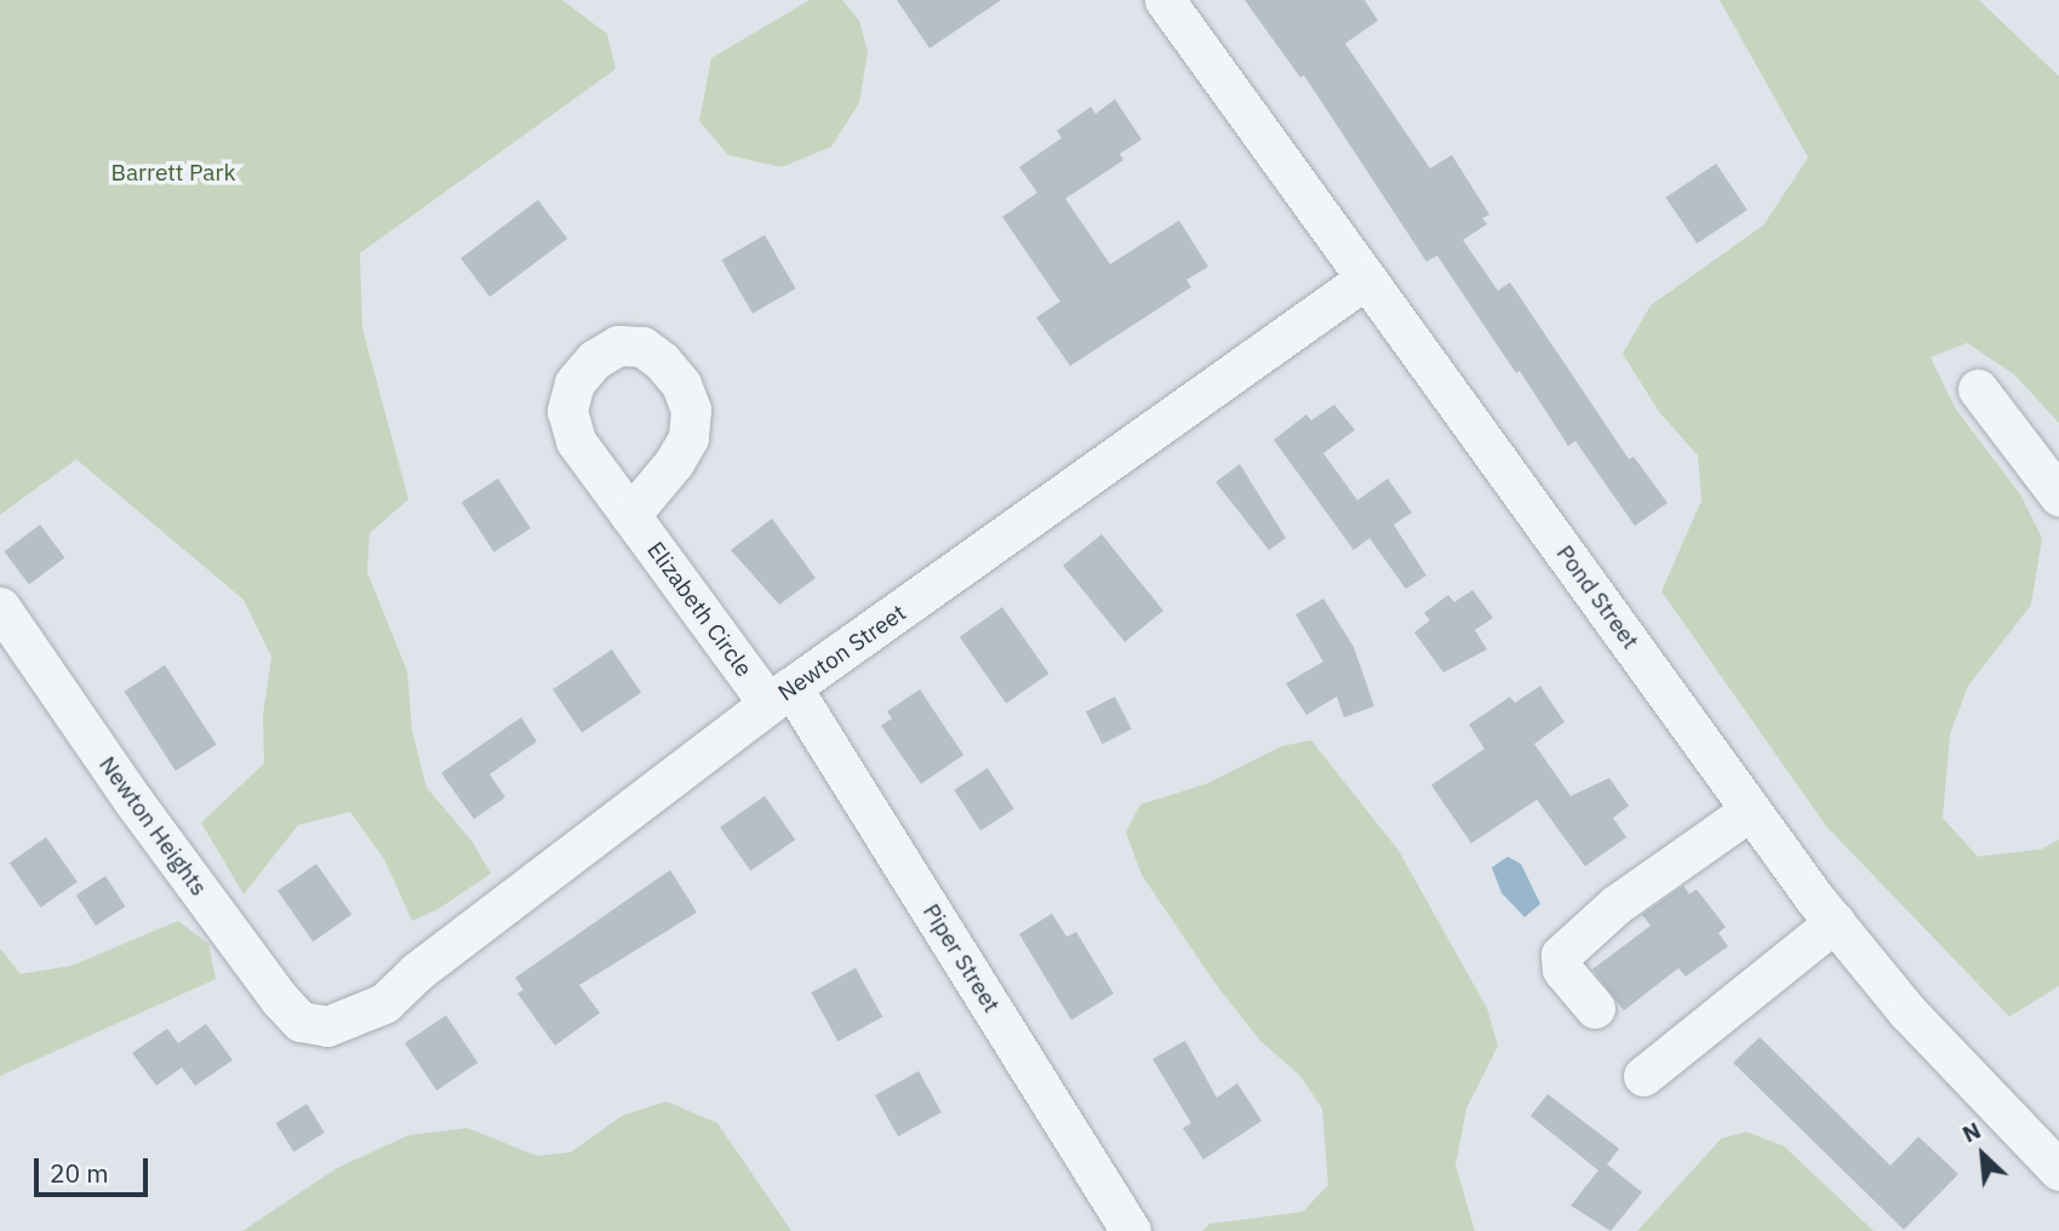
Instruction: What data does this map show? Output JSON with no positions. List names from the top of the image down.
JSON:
{
  "streets": {
    "street": [
      "Pond Street",
      "Elizabeth Circle",
      "Newton Street",
      "Newton Heights",
      "Piper Street"
    ]
  },
  "crossings": [
    ["Pond Street", "Newton Street"],
    ["Elizabeth Circle", "Newton Street"],
    ["Elizabeth Circle", "Piper Street"],
    ["Newton Street", "Newton Heights"],
    ["Newton Street", "Piper Street"]
  ],
  "parks": ["Barrett Park"],
  "scale_bar": "20 m",
  "north": "top left"
}
